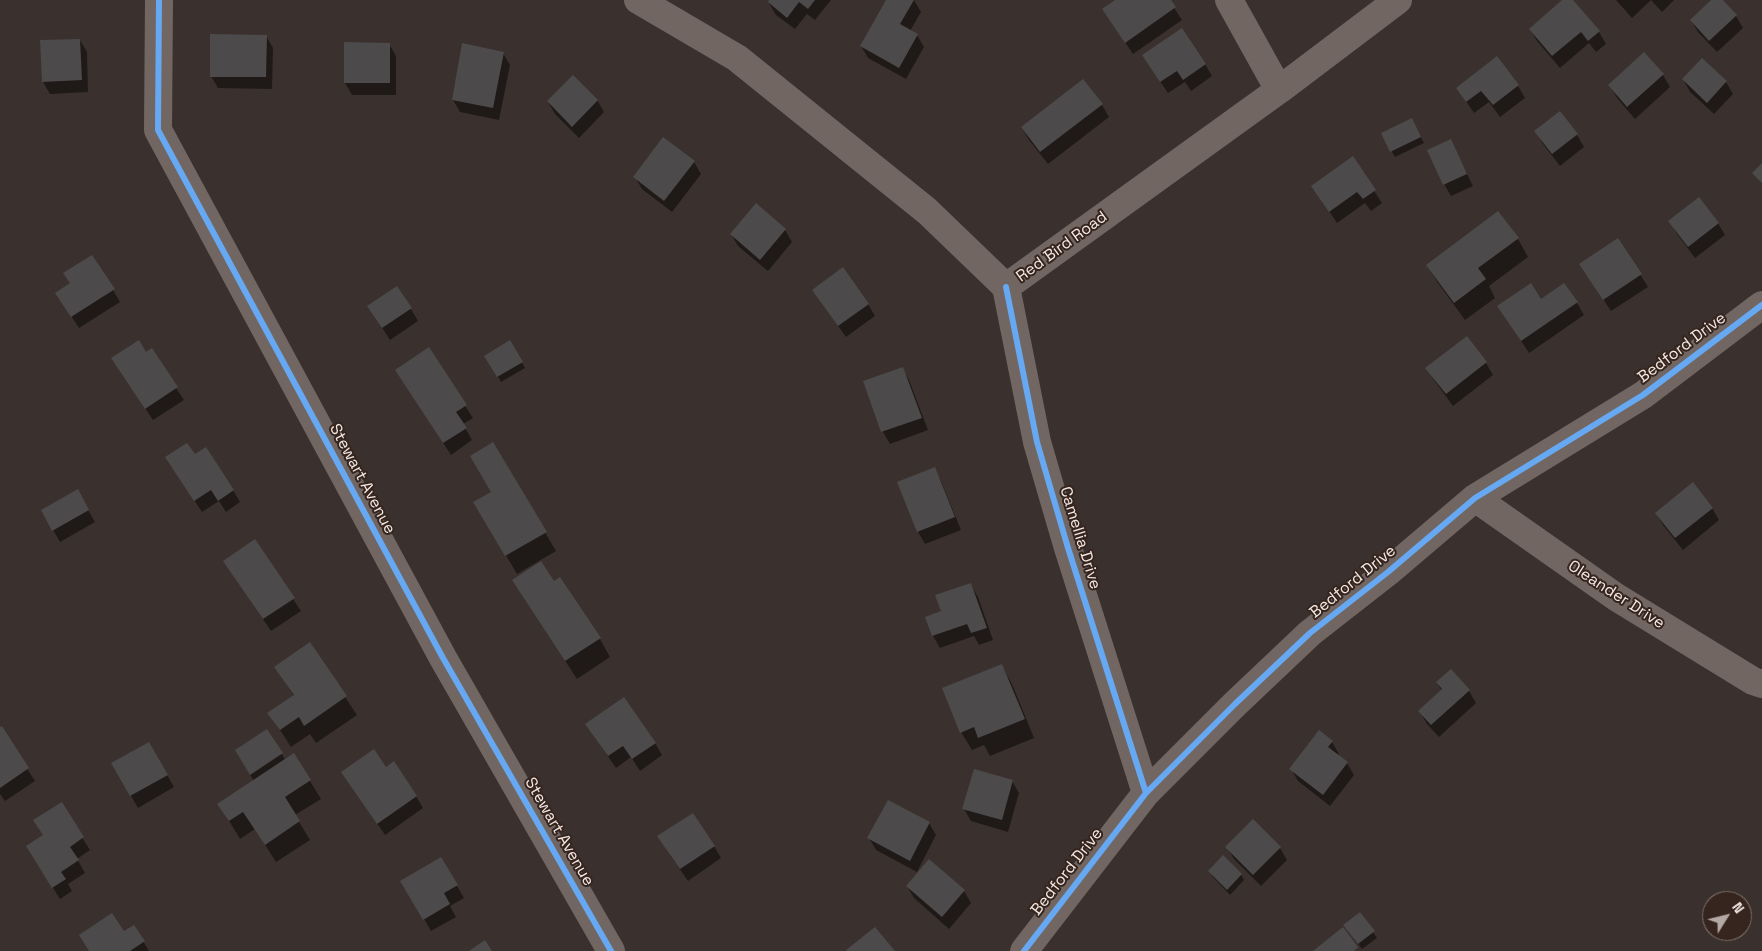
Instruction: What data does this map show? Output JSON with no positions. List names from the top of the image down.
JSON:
{
  "streets": {
    "street": [
      "Red Bird Road",
      "Bedford Drive",
      "Stewart Avenue",
      "Camellia Drive",
      "Oleander Drive"
    ]
  },
  "crossings": [
    ["Red Bird Road", "Camellia Drive"],
    ["Bedford Drive", "Camellia Drive"],
    ["Bedford Drive", "Oleander Drive"]
  ],
  "north": "top right"
}
